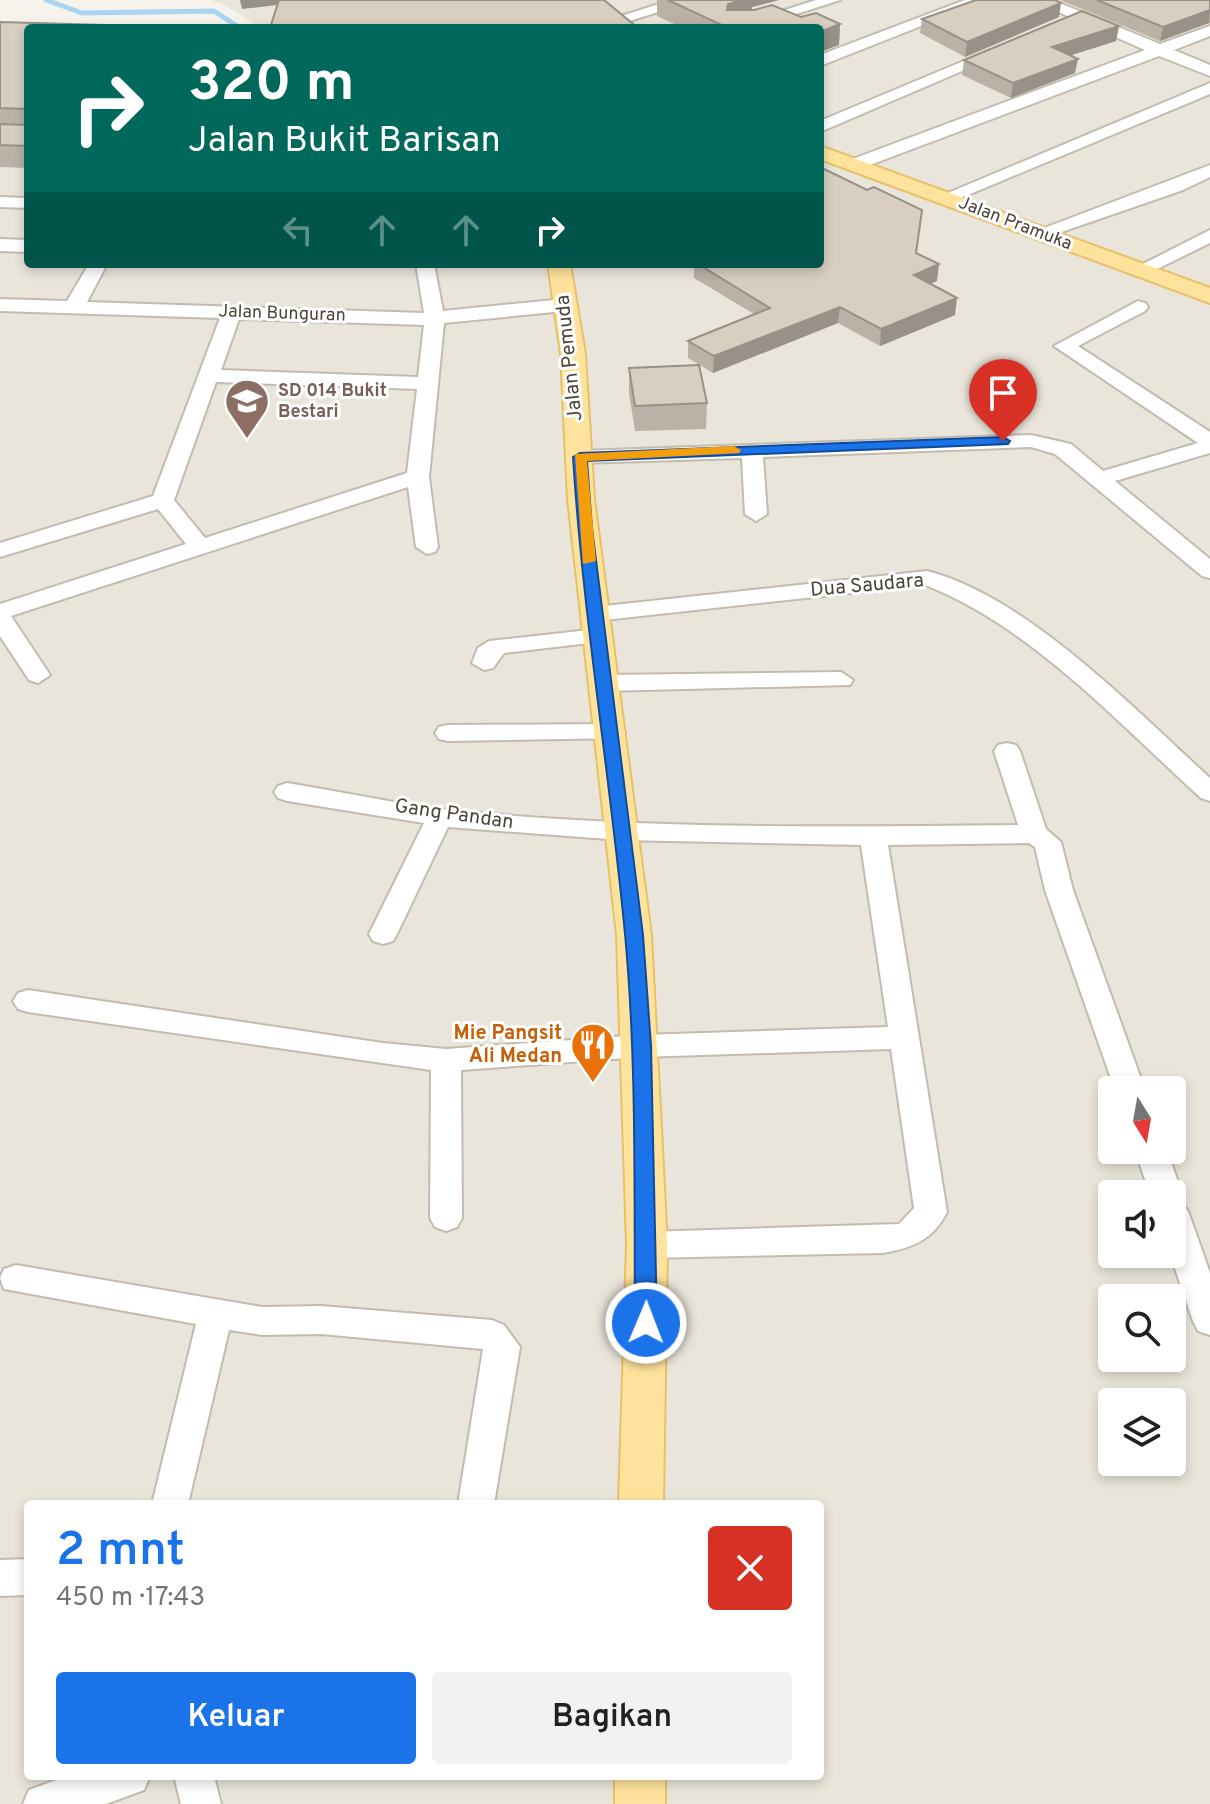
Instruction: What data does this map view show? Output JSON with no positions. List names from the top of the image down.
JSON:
{
  "streets": {
    "main road": ["Jalan Pramuka", "Jalan Pemuda"],
    "street": ["Jalan Bunguran", "Dua Saudara", "Gang Pandan"]
  },
  "crossings": [
    ["Jalan Bunguran", "Jalan Pemuda"],
    ["Jalan Pemuda", "Dua Saudara"],
    ["Jalan Pemuda", "Gang Pandan"]
  ],
  "places": {
    "school or university": ["SD 014 Bukit Bestari"],
    "restaurant": ["Mie Pangsit Ali Medan"]
  },
  "north": "bottom",
  "page": {
    "turn": ["320 m", "Jalan Bukit Barisan"],
    "heading": ["2 mnt", "450 m · 17:43"],
    "buttons": ["Keluar", "Bagikan"]
  }
}
